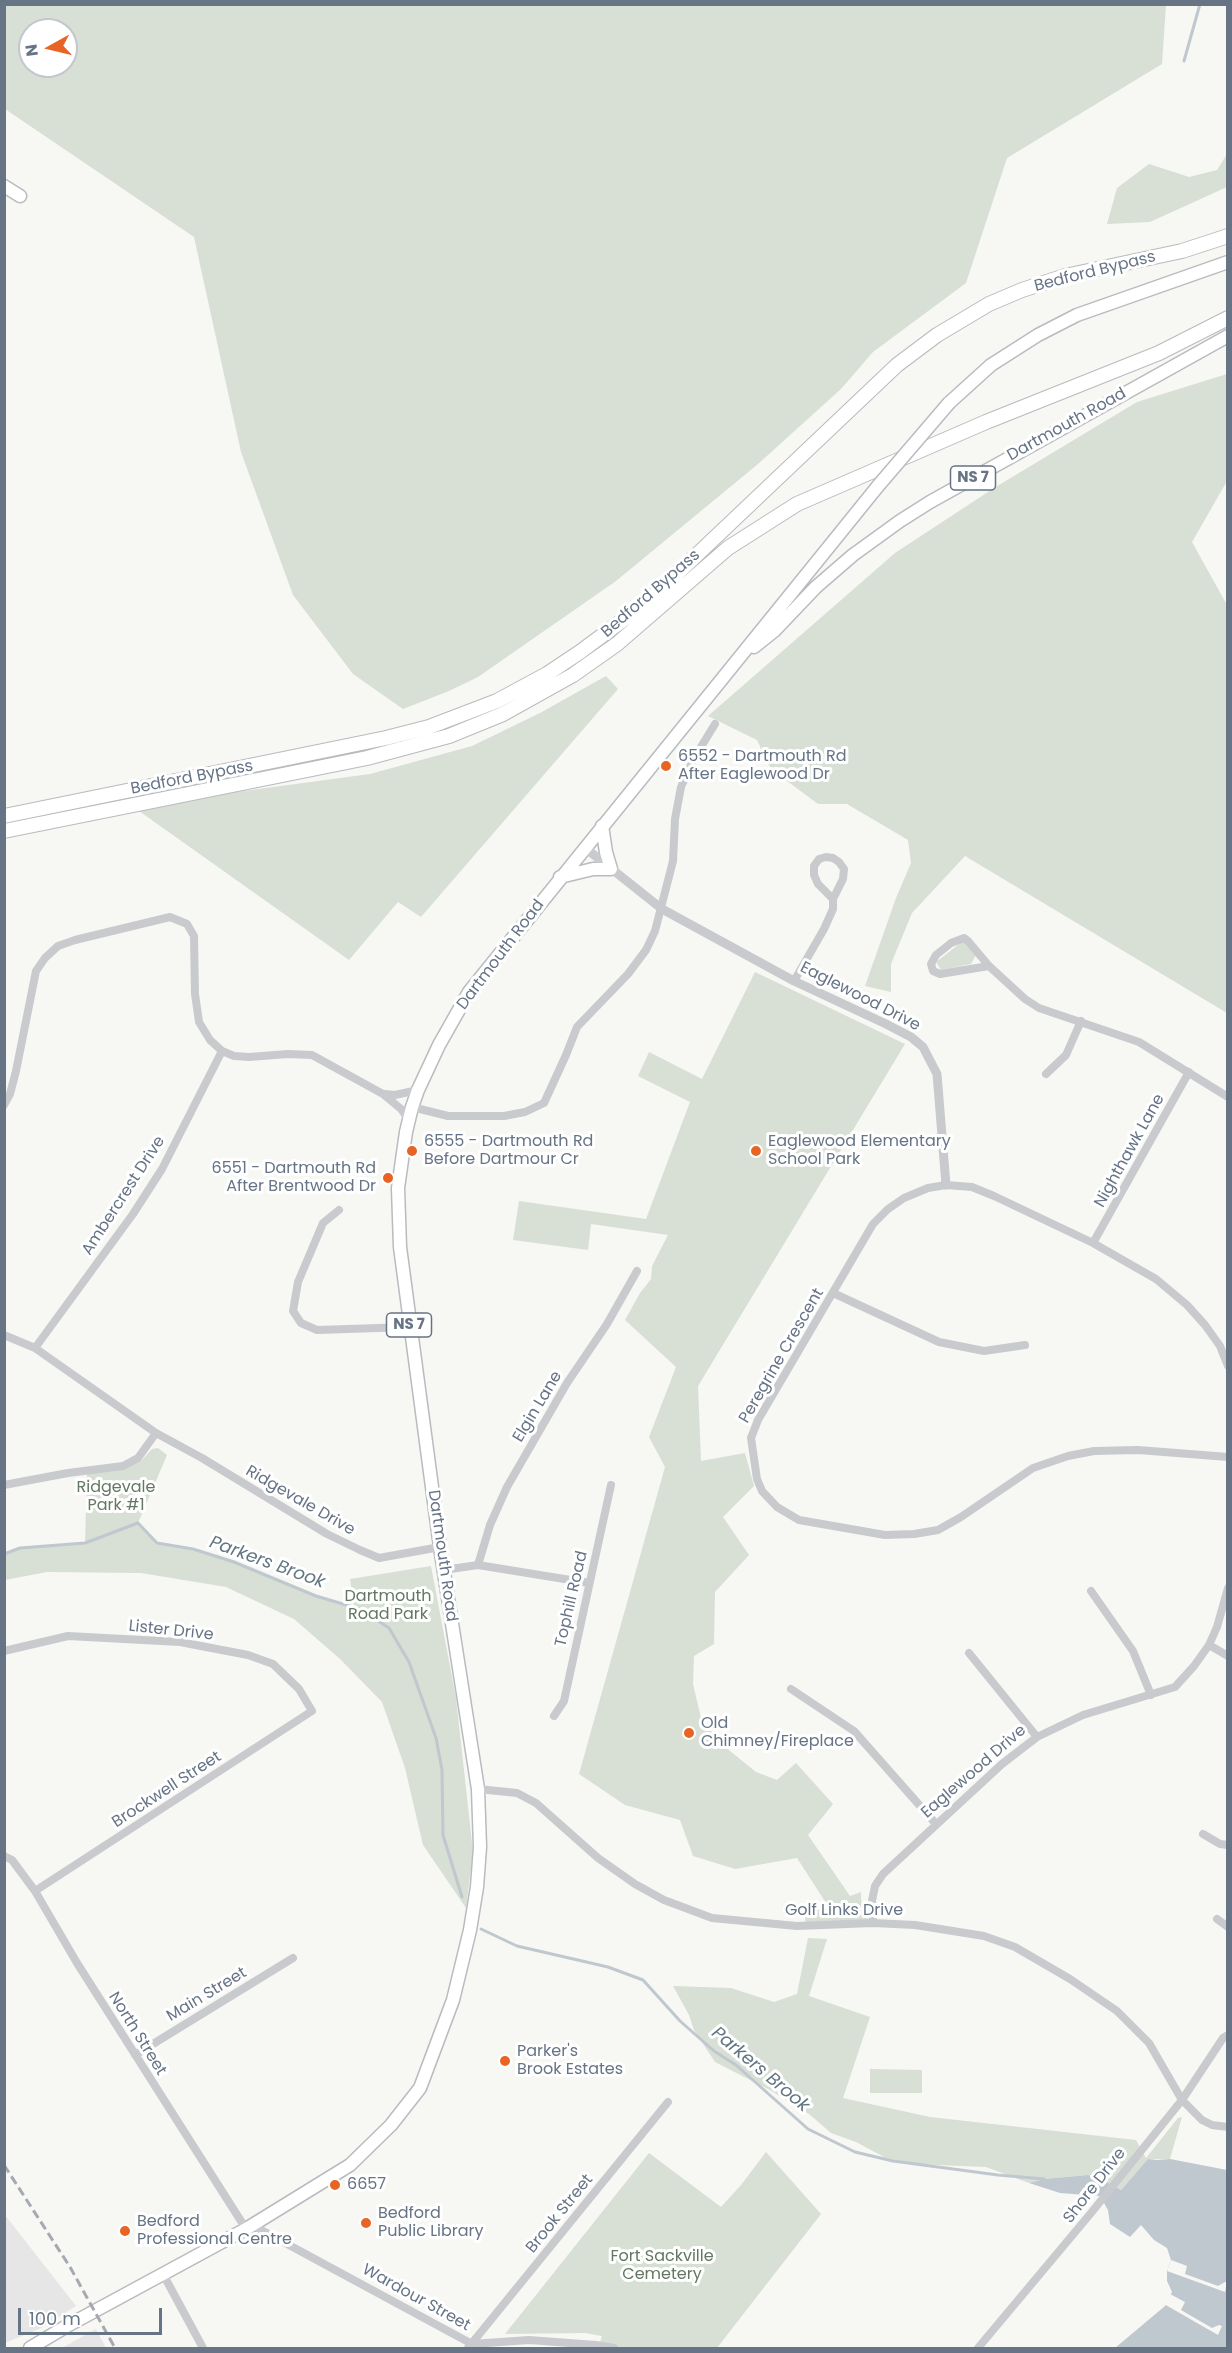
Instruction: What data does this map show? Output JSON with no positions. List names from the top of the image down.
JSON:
{
  "streets": {
    "highway": ["Bedford Bypass"],
    "main road": ["Dartmouth Road", "NS 7"],
    "street": [
      "Eaglewood Drive",
      "Nighthawk Lane",
      "Ambercrest Drive",
      "Peregrine Crescent",
      "Elgin Lane",
      "Ridgevale Drive",
      "Tophill Road",
      "Lister Drive",
      "Brockwell Street",
      "Golf Links Drive",
      "Main Street",
      "North Street",
      "Shore Drive",
      "Brook Street",
      "Wardour Street"
    ]
  },
  "crossings": [
    ["Dartmouth Road", "Eaglewood Drive"],
    ["Dartmouth Road", "Ridgevale Drive"],
    ["Dartmouth Road", "Golf Links Drive"],
    ["Dartmouth Road", "North Street"],
    ["Dartmouth Road", "Wardour Street"],
    ["Eaglewood Drive", "Peregrine Crescent"],
    ["Eaglewood Drive", "Golf Links Drive"],
    ["Ambercrest Drive", "Ridgevale Drive"],
    ["Lister Drive", "Brockwell Street"],
    ["Brockwell Street", "North Street"],
    ["Golf Links Drive", "Shore Drive"],
    ["Main Street", "North Street"],
    ["North Street", "Wardour Street"],
    ["Brook Street", "Wardour Street"]
  ],
  "water": ["Parkers Brook"],
  "parks": ["Ridgevale Park #1", "Dartmouth Road Park", "Fort Sackville Cemetery"],
  "places": [
    "6552 - Dartmouth Rd After Eaglewood Dr",
    "6555 - Dartmouth Rd Before Dartmour Cr",
    "Eaglewood Elementary School Park",
    "6551 - Dartmouth Rd After Brentwood Dr",
    "Old Chimney/Fireplace",
    "Parker's Brook Estates",
    "6657",
    "Bedford Public Library",
    "Bedford Professional Centre"
  ],
  "scale_bar": "100 m",
  "north": "left"
}
